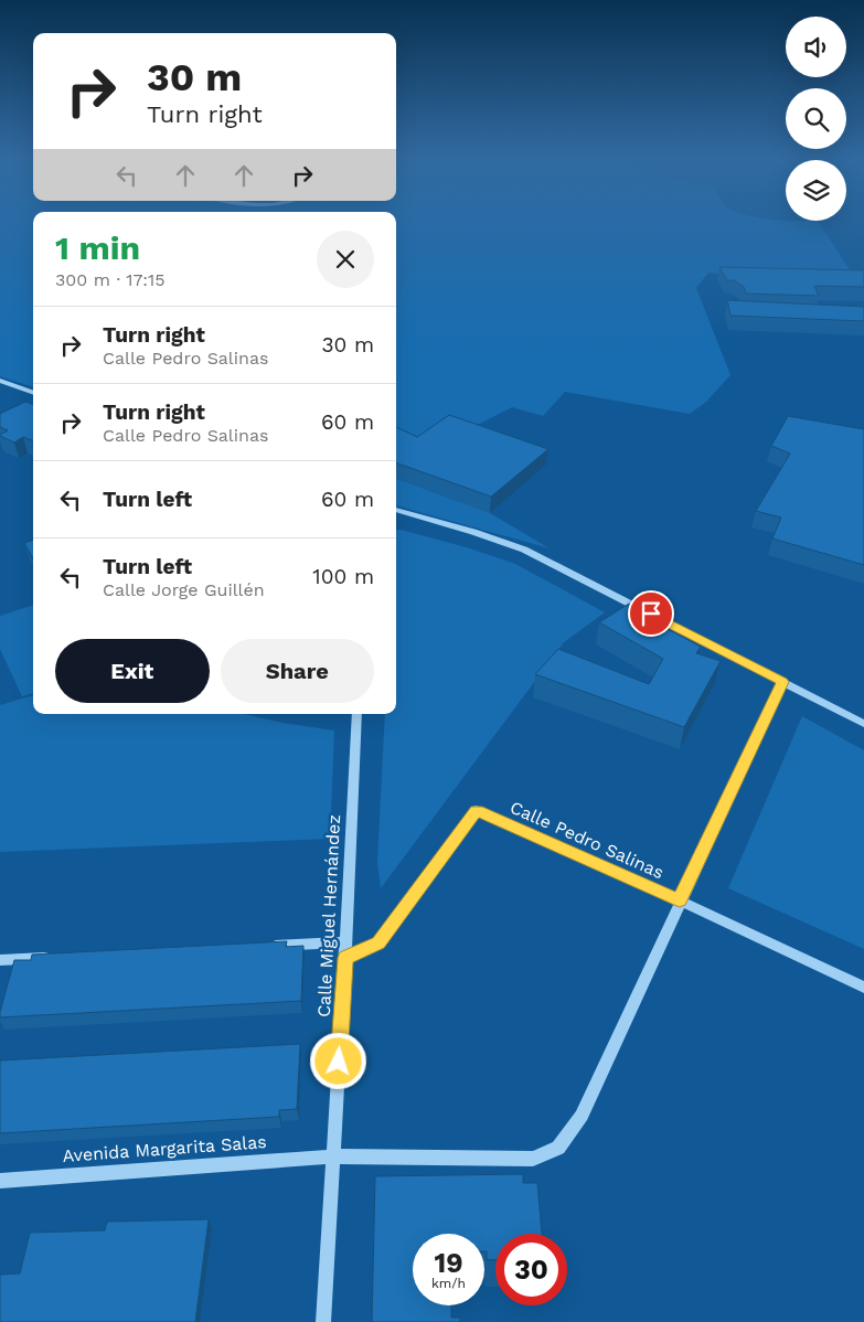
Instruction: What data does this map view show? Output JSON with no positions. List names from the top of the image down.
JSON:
{
  "streets": {
    "street": ["Calle Pedro Salinas", "Calle Miguel Hernández", "Avenida Margarita Salas"]
  },
  "crossings": [
    ["Calle Pedro Salinas", "Calle Miguel Hernández"],
    ["Calle Miguel Hernández", "Avenida Margarita Salas"]
  ],
  "page": {
    "turn": ["30 m", "Turn right"],
    "heading": ["1 min", "300 m · 17:15"],
    "list": [
      {
        "name": "Turn right",
        "note": "Calle Pedro Salinas",
        "value": "30 m"
      },
      {
        "name": "Turn right",
        "note": "Calle Pedro Salinas",
        "value": "60 m"
      },
      {
        "name": "Turn left",
        "value": "60 m"
      },
      {
        "name": "Turn left",
        "note": "Calle Jorge Guillén",
        "value": "100 m"
      }
    ],
    "buttons": ["Exit", "Share"],
    "speed": "19 km/h",
    "limit": "30"
  }
}
